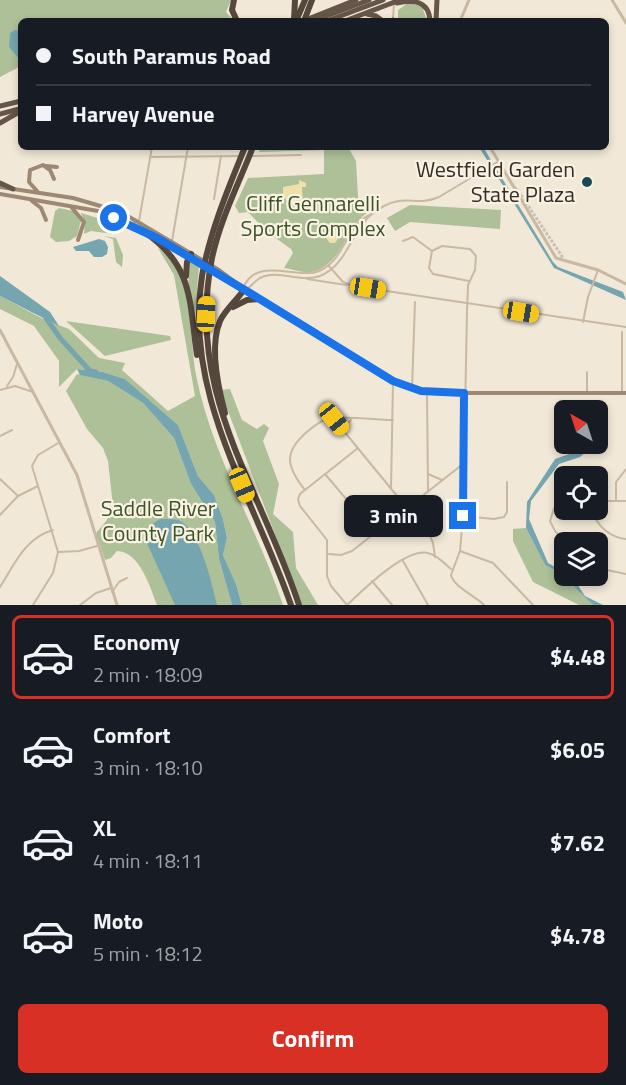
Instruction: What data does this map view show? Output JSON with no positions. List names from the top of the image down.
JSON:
{
  "parks": ["Cliff Gennarelli Sports Complex", "Saddle River County Park"],
  "places": ["Westfield Garden State Plaza"],
  "north": "top left",
  "page": {
    "banner": ["South Paramus Road", "Harvey Avenue"],
    "bubble": "3 min",
    "list": [
      {
        "name": "Economy",
        "note": "2 min · 18:09",
        "value": "$4.48"
      },
      {
        "name": "Comfort",
        "note": "3 min · 18:10",
        "value": "$6.05"
      },
      {
        "name": "XL",
        "note": "4 min · 18:11",
        "value": "$7.62"
      },
      {
        "name": "Moto",
        "note": "5 min · 18:12",
        "value": "$4.78"
      }
    ],
    "buttons": "Confirm"
  }
}
